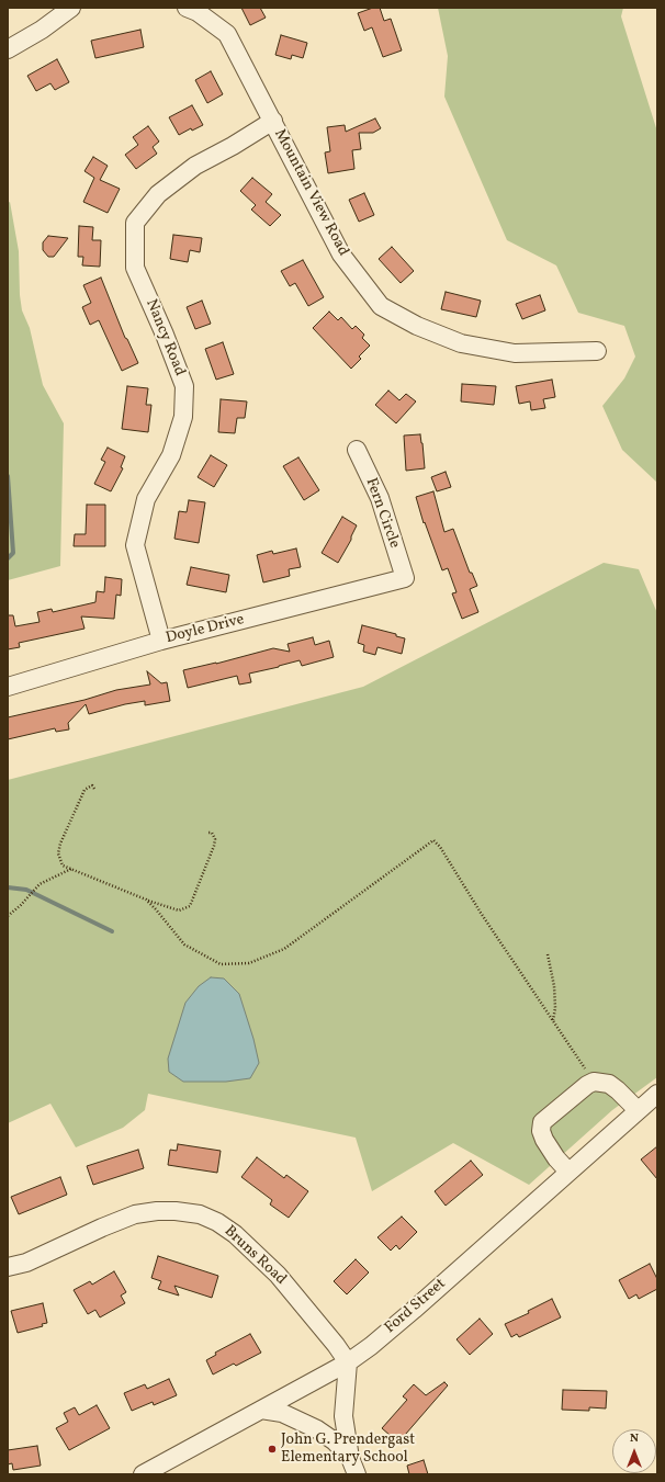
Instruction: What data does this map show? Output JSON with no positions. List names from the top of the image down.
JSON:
{
  "streets": {
    "street": [
      "Mountain View Road",
      "Nancy Road",
      "Fern Circle",
      "Doyle Drive",
      "Bruns Road",
      "Ford Street"
    ]
  },
  "crossings": [
    ["Mountain View Road", "Nancy Road"],
    ["Nancy Road", "Doyle Drive"],
    ["Fern Circle", "Doyle Drive"],
    ["Bruns Road", "Ford Street"]
  ],
  "places": ["John G. Prendergast Elementary School"],
  "north": "top"
}
